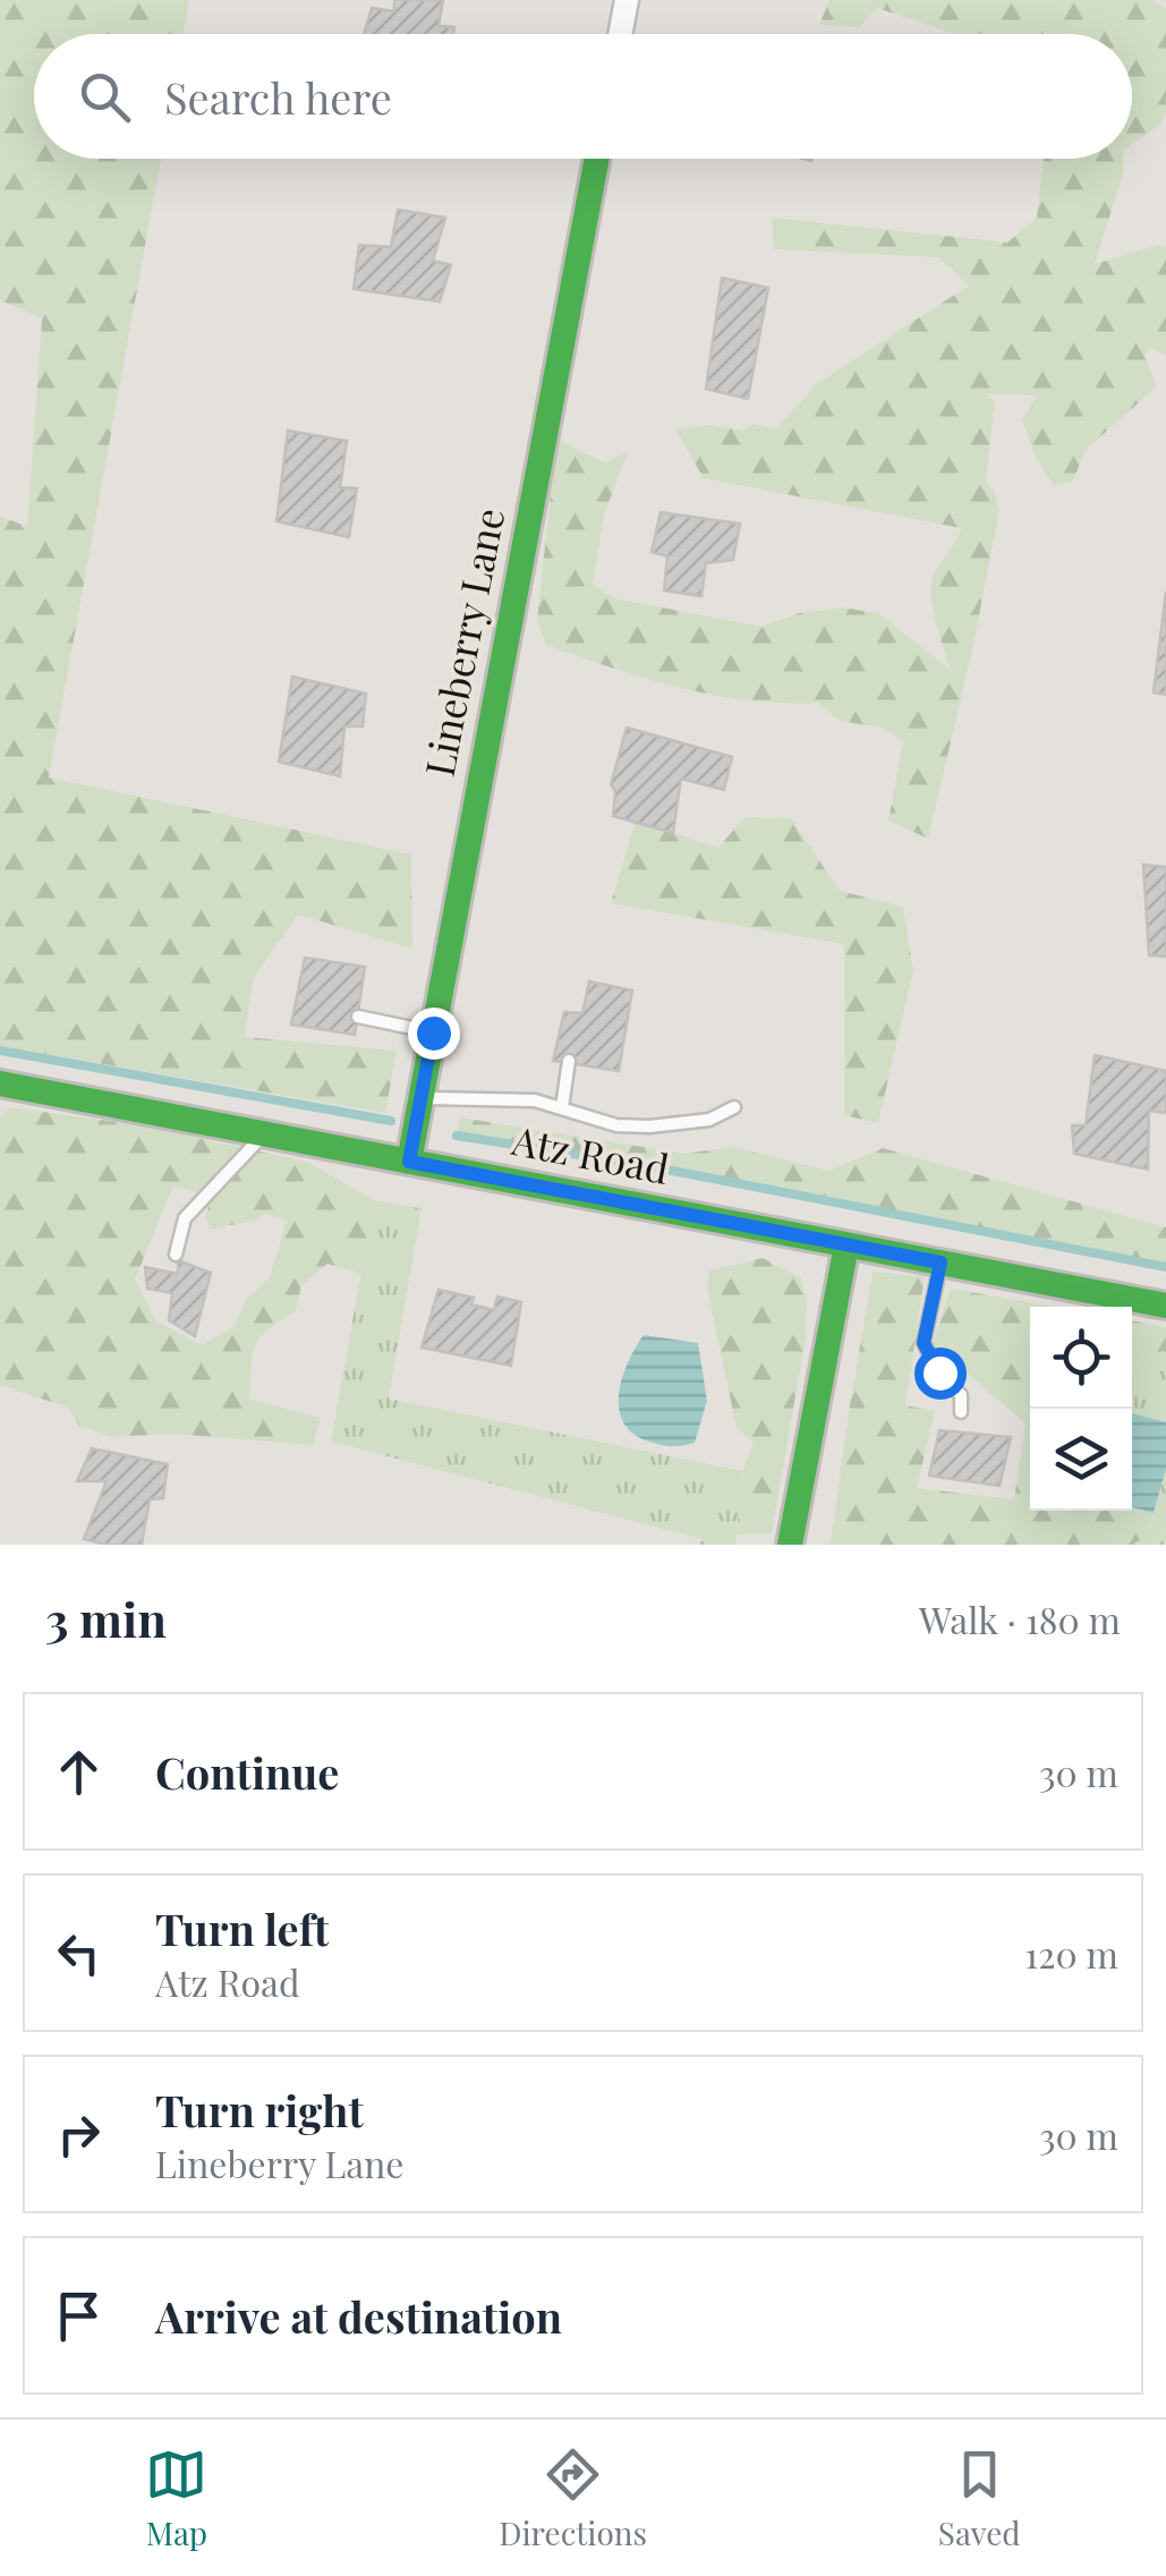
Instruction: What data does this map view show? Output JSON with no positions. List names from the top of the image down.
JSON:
{
  "streets": {
    "street": ["Lineberry Lane", "Atz Road"]
  },
  "crossings": [
    ["Lineberry Lane", "Atz Road"]
  ],
  "page": {
    "search": "Search here",
    "heading": ["3 min", "Walk · 180 m"],
    "list": [
      ["Continue", "30 m"],
      ["Turn left", "Atz Road", "120 m"],
      ["Turn right", "Lineberry Lane", "30 m"],
      "Arrive at destination"
    ],
    "nav": ["Map", "Directions", "Saved"]
  }
}
